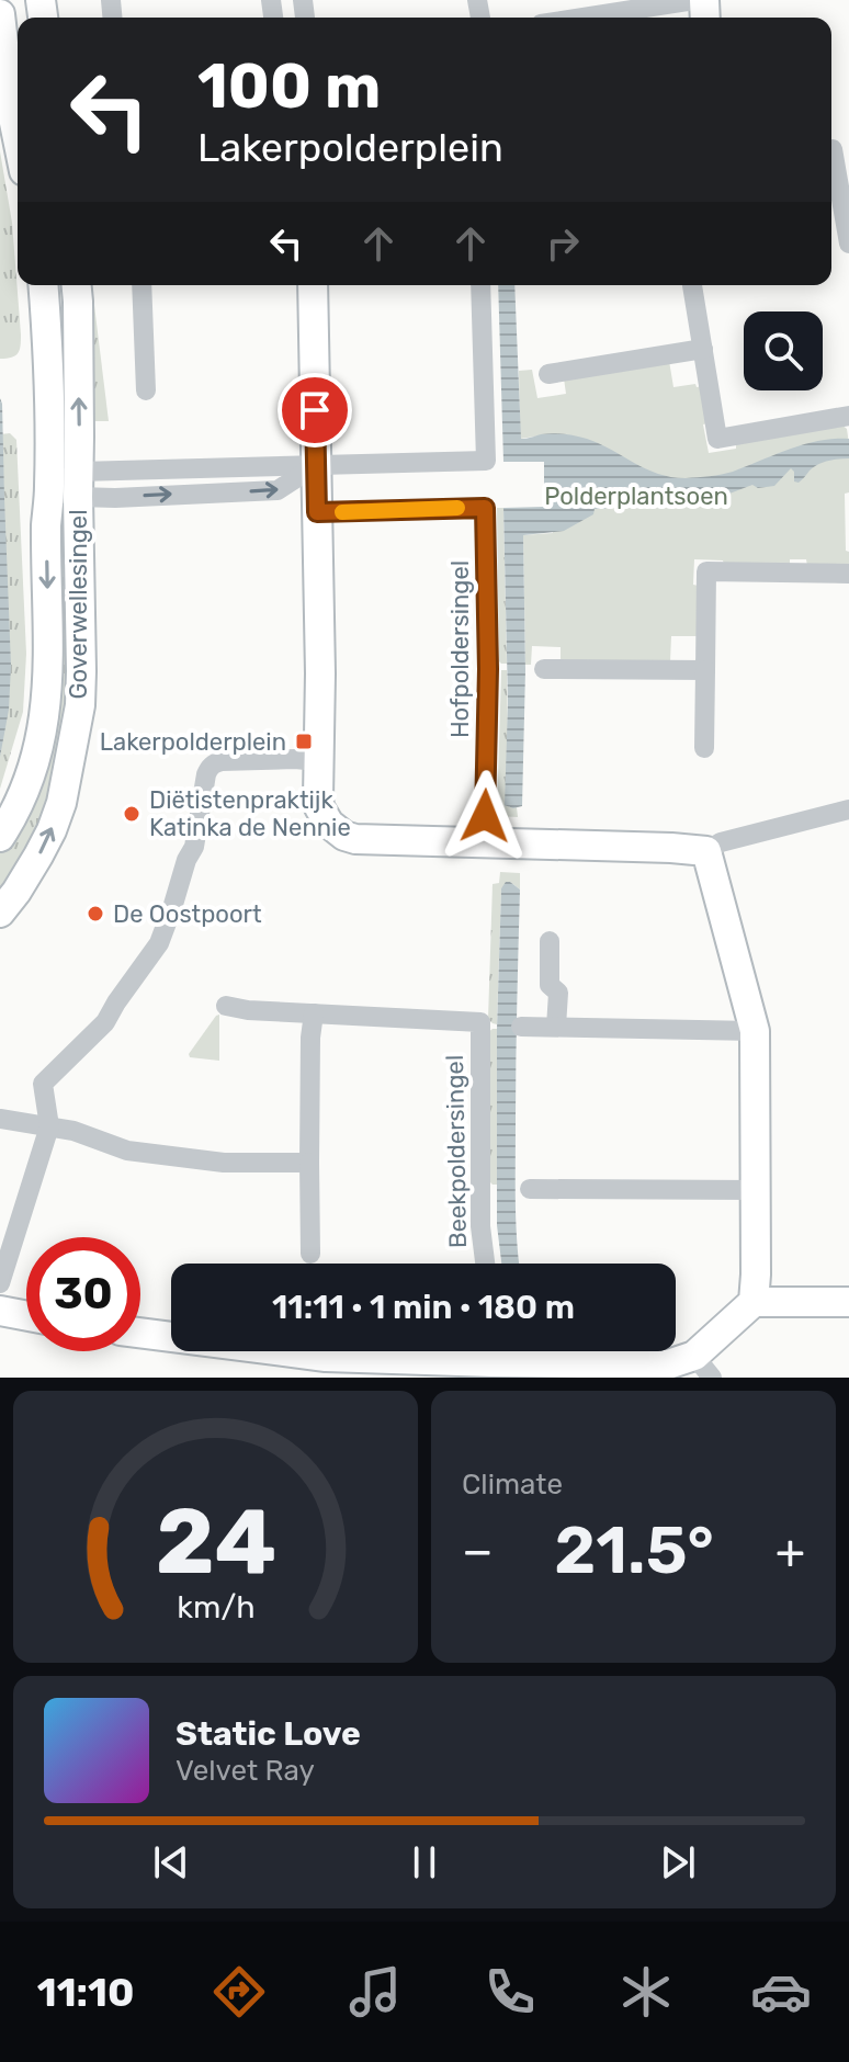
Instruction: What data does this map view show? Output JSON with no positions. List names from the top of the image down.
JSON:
{
  "streets": {
    "street": ["Goverwellesingel", "Hofpoldersingel", "Beekpoldersingel"]
  },
  "parks": ["Polderplantsoen"],
  "places": {
    "transit": ["Lakerpolderplein"],
    "other": ["Diëtistenpraktijk Katinka de Nennie", "De Oostpoort"]
  },
  "page": {
    "turn": ["100 m", "Lakerpolderplein"],
    "limit": "30",
    "trip": "11:11 · 1 min · 180 m",
    "tile": "Climate",
    "heat": ["−", "21.5°", "+"],
    "song": ["Static Love", "Velvet Ray"],
    "tabs": "11:10",
    "gauge": ["24", "km/h"]
  }
}
